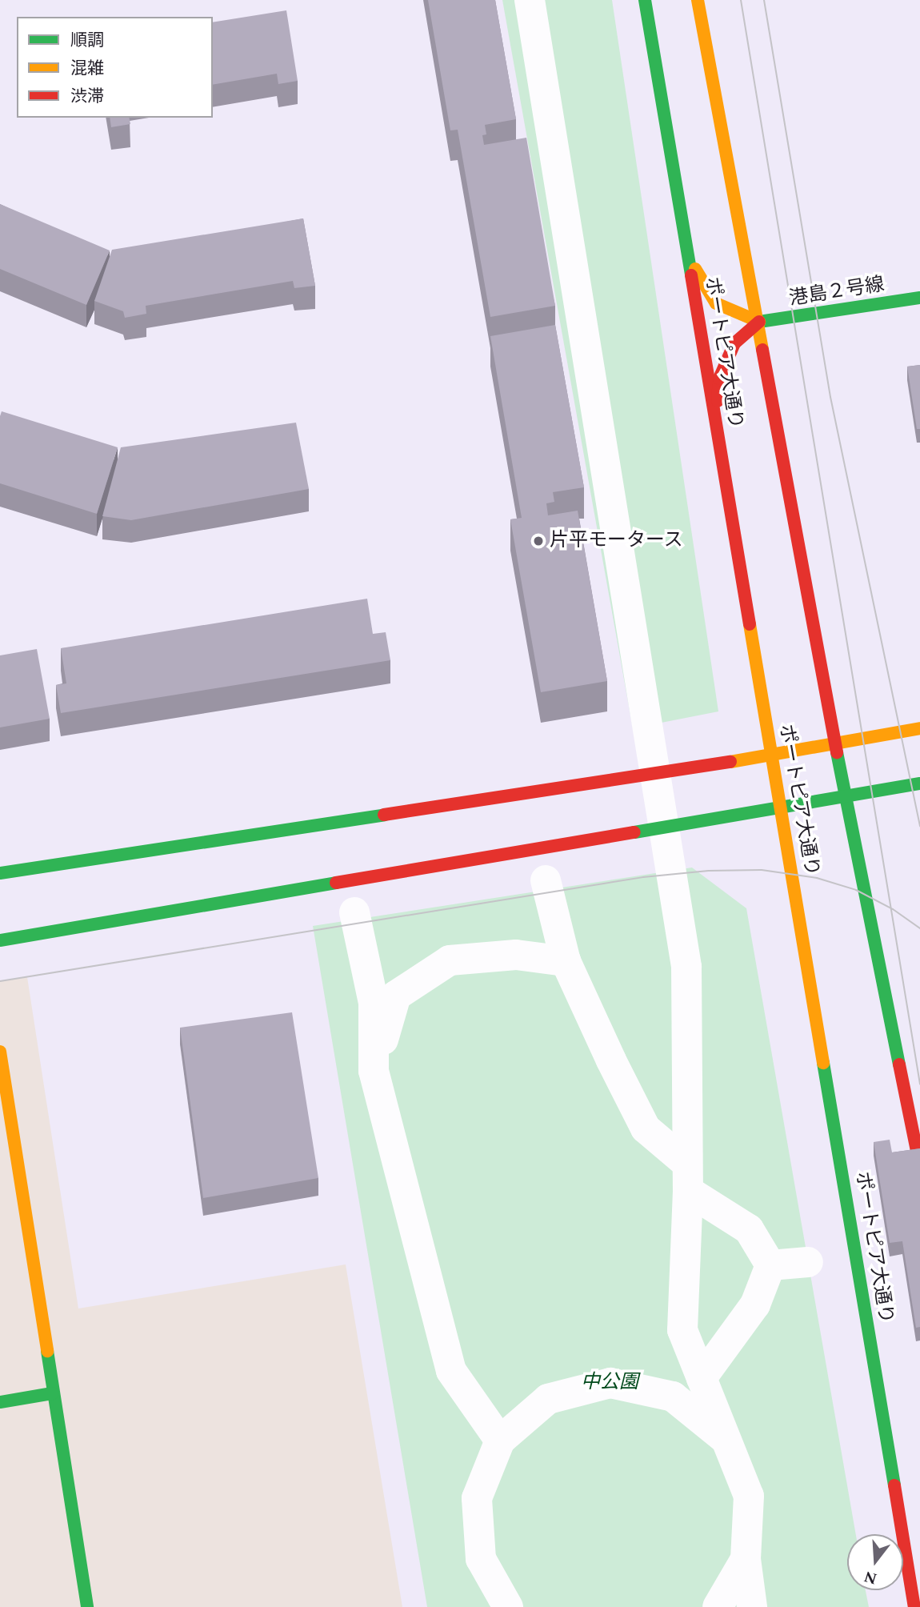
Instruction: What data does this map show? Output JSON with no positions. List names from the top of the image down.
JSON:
{
  "streets": {
    "street": ["港島２号線", "ポートピア大通り"]
  },
  "crossings": [
    ["港島２号線", "ポートピア大通り"]
  ],
  "parks": ["中公園"],
  "places": ["片平モータース"],
  "legend": ["順調", "混雑", "渋滞"],
  "north": "bottom"
}
